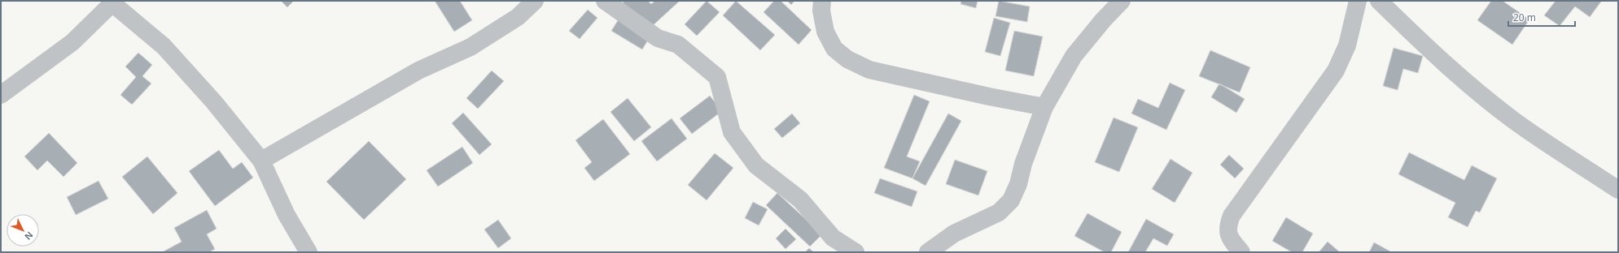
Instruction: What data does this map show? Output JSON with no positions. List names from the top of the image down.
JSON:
{
  "scale_bar": "20 m",
  "north": "bottom right"
}
